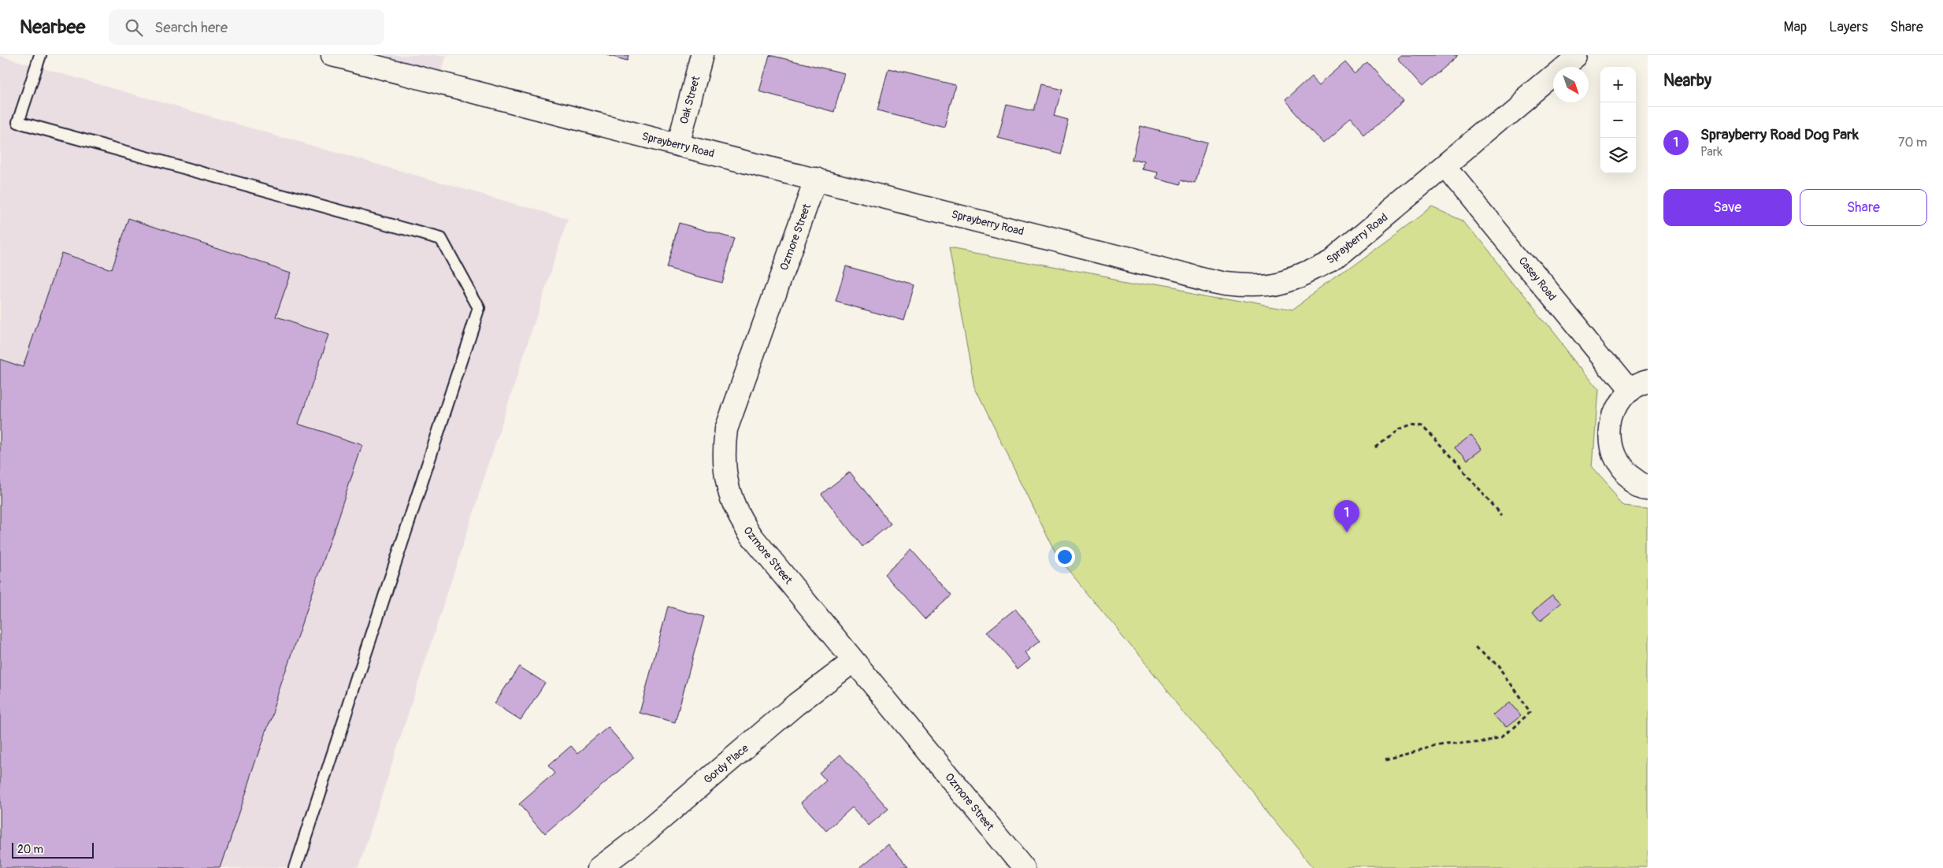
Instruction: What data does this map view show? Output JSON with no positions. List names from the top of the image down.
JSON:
{
  "streets": {
    "street": [
      "Oak Street",
      "Sprayberry Road",
      "Ozmore Street",
      "Casey Road",
      "Gordy Place"
    ]
  },
  "crossings": [
    ["Oak Street", "Sprayberry Road"],
    ["Sprayberry Road", "Ozmore Street"],
    ["Sprayberry Road", "Casey Road"],
    ["Ozmore Street", "Gordy Place"]
  ],
  "scale_bar": "20 m",
  "north": "bottom right",
  "page": {
    "header": "Nearbee",
    "search": "Search here",
    "nav": ["Map", "Layers", "Share"],
    "heading": "Nearby",
    "map_buttons": ["+", "−"],
    "list": [
      {
        "mark": "1",
        "name": "Sprayberry Road Dog Park",
        "note": "Park",
        "value": "70 m"
      }
    ],
    "buttons": ["Save", "Share"],
    "pins": "1",
    "scale": "20 m"
  }
}
